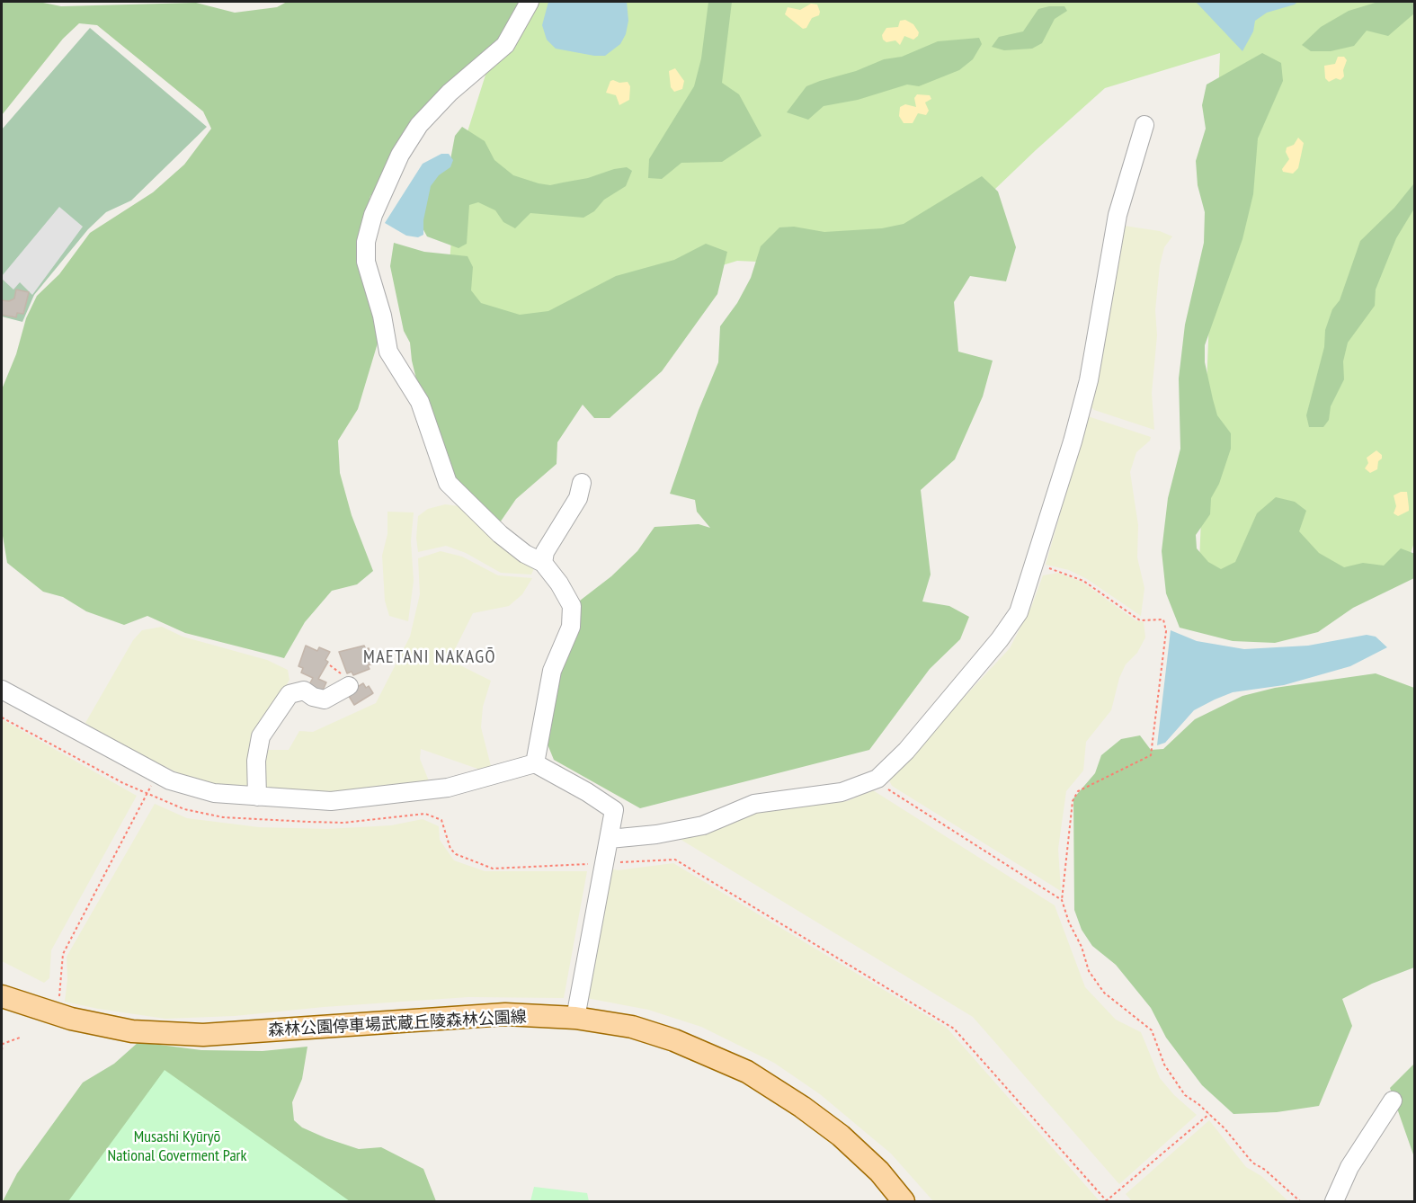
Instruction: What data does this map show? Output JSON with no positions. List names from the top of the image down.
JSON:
{
  "streets": {
    "main road": ["森林公園停車場武蔵丘陵森林公園線"]
  },
  "districts": ["MAETANI NAKAGŌ"],
  "parks": ["Musashi Kyūryō National Goverment Park"]
}
